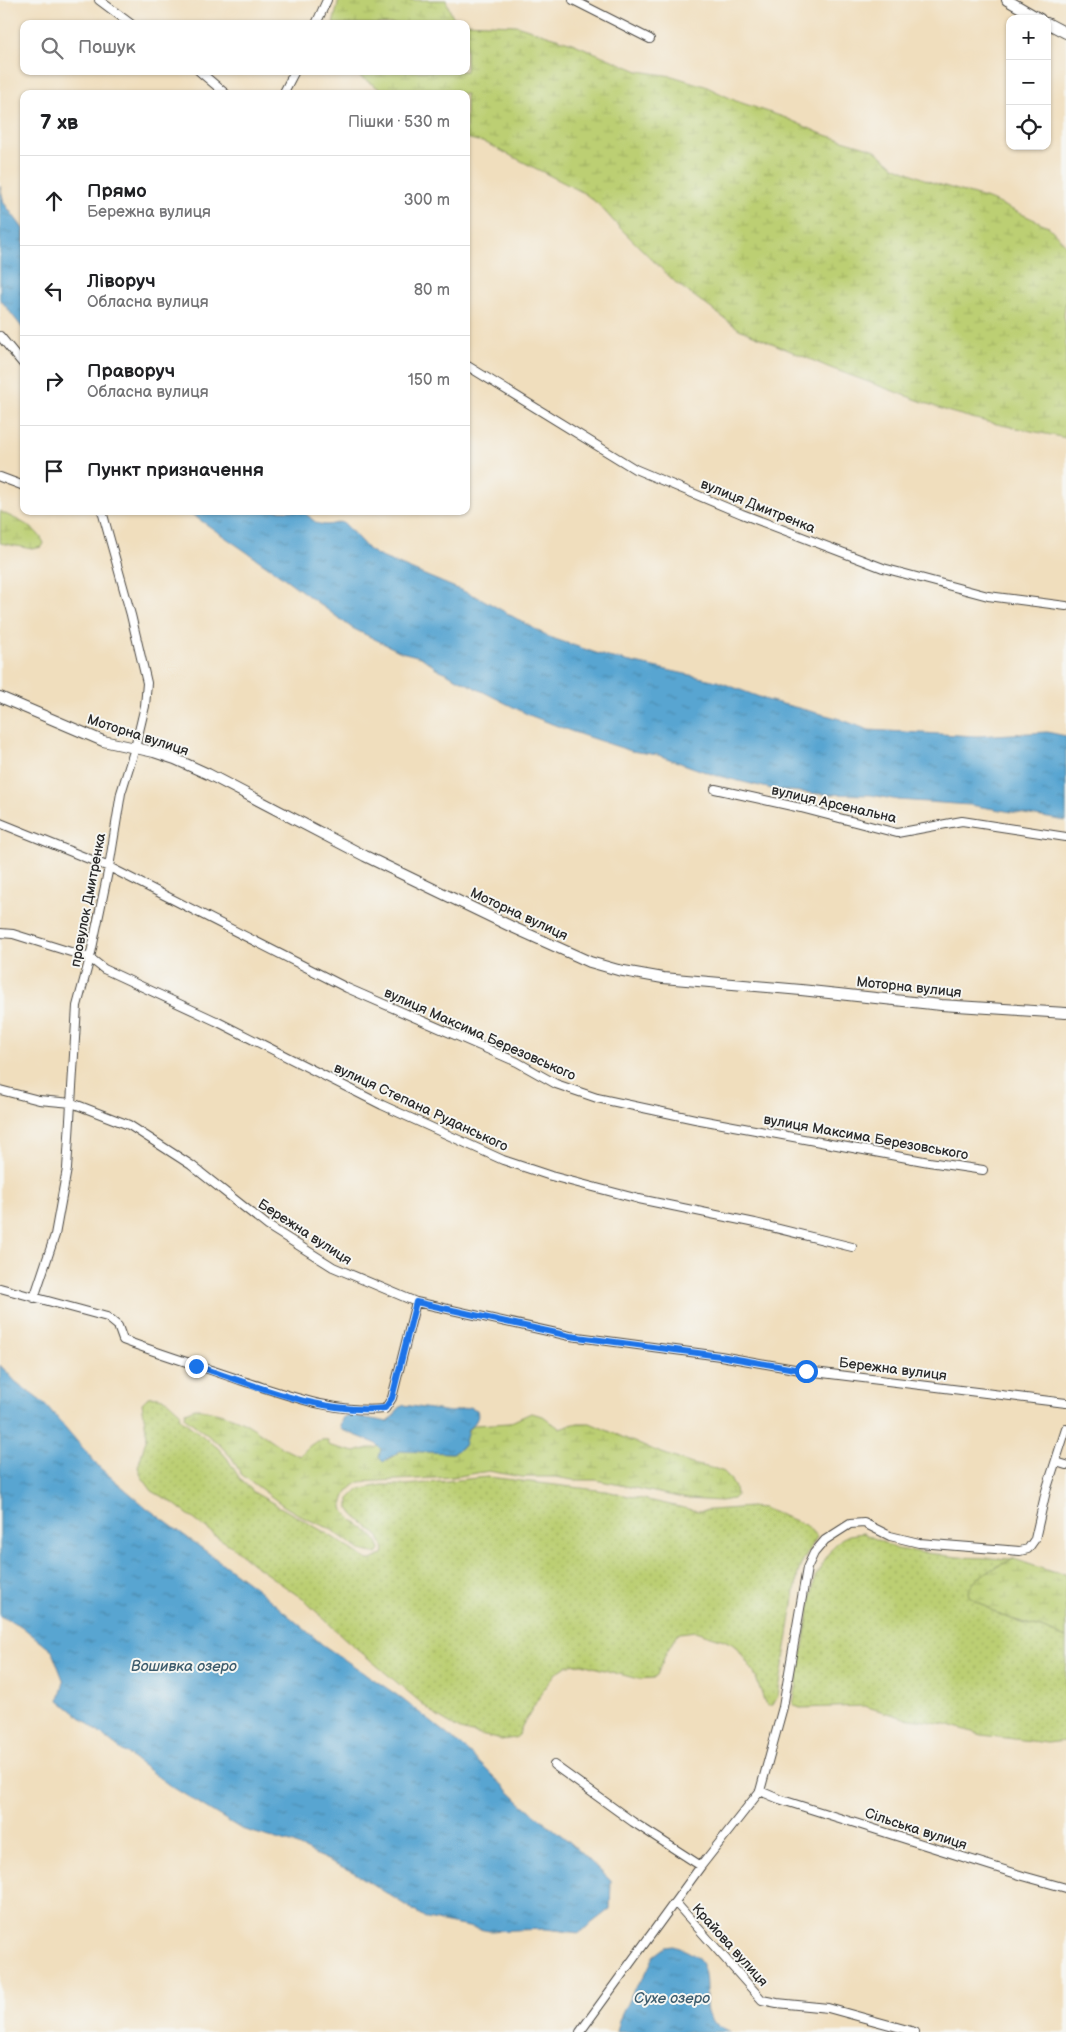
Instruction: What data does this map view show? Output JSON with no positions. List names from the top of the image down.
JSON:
{
  "streets": {
    "street": [
      "вулиця Дмитренка",
      "Моторна вулиця",
      "вулиця Арсенальна",
      "провулок Дмитренка",
      "вулиця Максима Березовського",
      "вулиця Степана Руданського",
      "Бережна вулиця",
      "Сільська вулиця",
      "Крайова вулиця"
    ]
  },
  "crossings": [
    ["Моторна вулиця", "провулок Дмитренка"],
    ["провулок Дмитренка", "вулиця Максима Березовського"],
    ["провулок Дмитренка", "вулиця Степана Руданського"],
    ["провулок Дмитренка", "Бережна вулиця"]
  ],
  "water": ["Вошивка озеро", "Сухе озеро"],
  "page": {
    "map_buttons": ["+", "−"],
    "search": "Пошук",
    "heading": ["7 хв", "Пішки · 530 m"],
    "list": [
      ["Прямо", "Бережна вулиця", "300 m"],
      ["Ліворуч", "Обласна вулиця", "80 m"],
      ["Праворуч", "Обласна вулиця", "150 m"],
      "Пункт призначення"
    ]
  }
}
